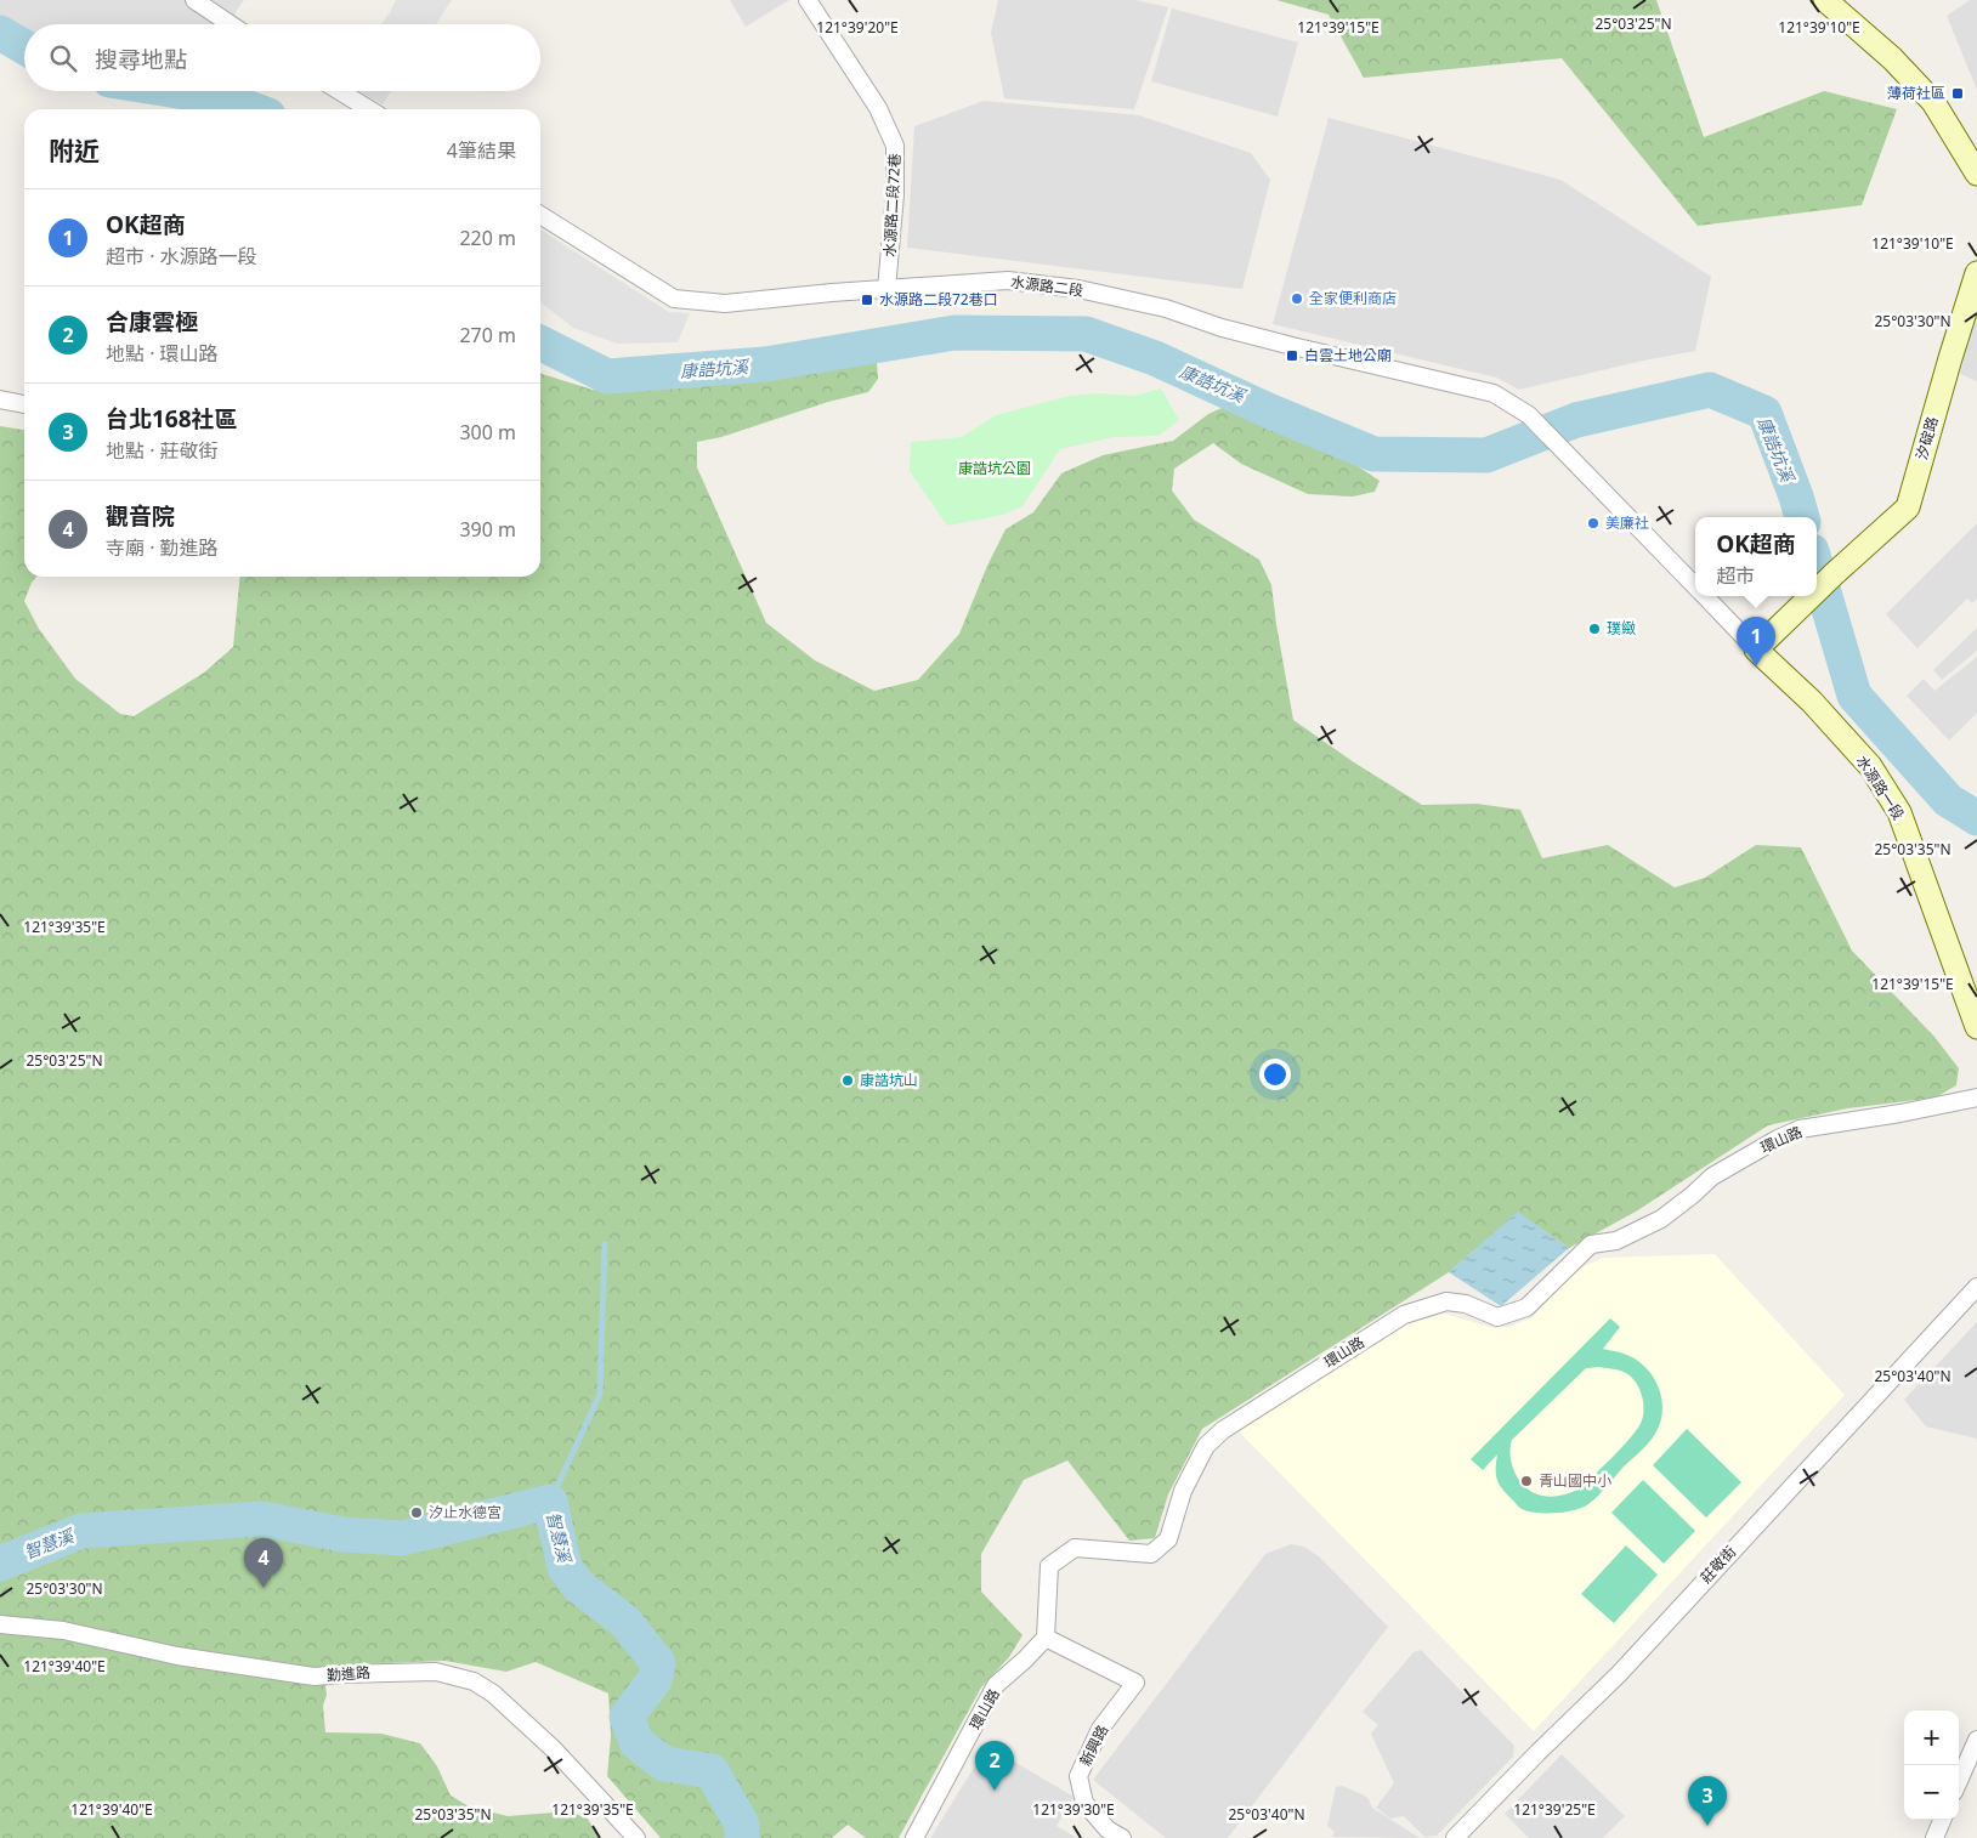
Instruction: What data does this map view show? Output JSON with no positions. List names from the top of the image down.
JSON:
{
  "streets": {
    "street": [
      "水源路二段72巷",
      "水源路二段",
      "汐碇路",
      "水源路一段",
      "環山路",
      "莊敬街",
      "勤進路",
      "新興路"
    ]
  },
  "crossings": [
    ["水源路二段72巷", "水源路二段"],
    ["汐碇路", "水源路一段"],
    ["環山路", "新興路"]
  ],
  "water": ["康誥坑溪", "智慧溪"],
  "parks": ["康誥坑公園"],
  "places": {
    "transit": ["薄荷社區", "水源路二段72巷口", "白雲土地公廟"],
    "other": [
      "全家便利商店",
      "美廉社",
      "璞緻",
      "康誥坑山",
      "青山國中小",
      "汐止水德宮"
    ]
  },
  "page": {
    "search": "搜尋地點",
    "heading": ["附近", "4筆結果"],
    "list": [
      {
        "mark": "1",
        "name": "OK超商",
        "note": "超市 · 水源路一段",
        "value": "220 m"
      },
      {
        "mark": "2",
        "name": "合康雲極",
        "note": "地點 · 環山路",
        "value": "270 m"
      },
      {
        "mark": "3",
        "name": "台北168社區",
        "note": "地點 · 莊敬街",
        "value": "300 m"
      },
      {
        "mark": "4",
        "name": "觀音院",
        "note": "寺廟 · 勤進路",
        "value": "390 m"
      }
    ],
    "popup": ["OK超商", "超市"],
    "pins": [
      "1",
      "4",
      "2",
      "3"
    ],
    "map_buttons": ["+", "−"]
  },
  "coordinates": [
    "25°03'25\"N",
    "121°39'20\"E",
    "121°39'15\"E",
    "121°39'10\"E",
    "25°03'30\"N",
    "25°03'35\"N",
    "121°39'35\"E",
    "25°03'40\"N",
    "121°39'40\"E",
    "121°39'30\"E",
    "121°39'25\"E"
  ]
}
